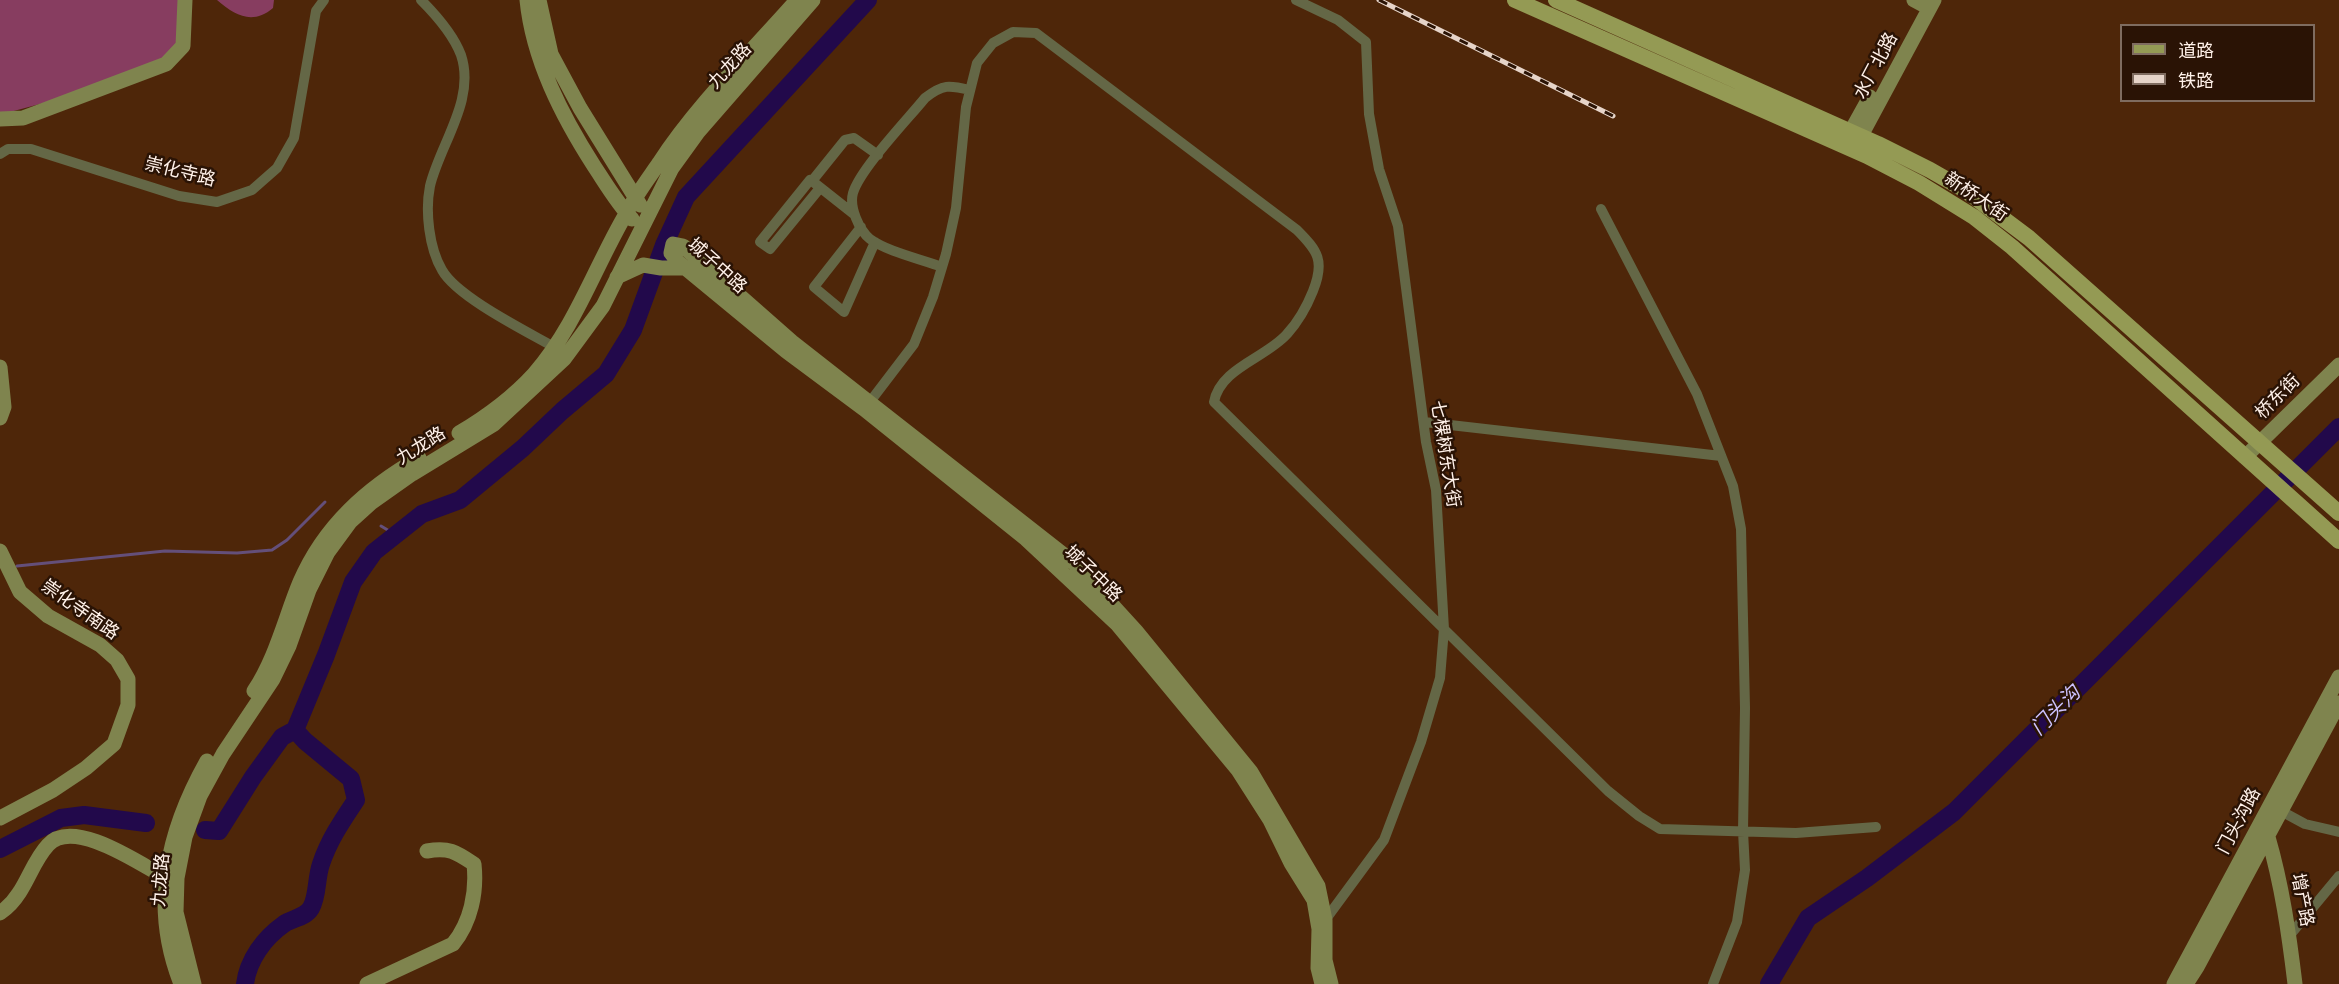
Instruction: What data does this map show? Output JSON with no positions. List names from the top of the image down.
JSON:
{
  "streets": {
    "main road": [
      "九龙路",
      "水厂北路",
      "新桥大街",
      "城子中路",
      "桥东街",
      "崇化寺南路",
      "门头沟路",
      "增产路"
    ],
    "street": ["崇化寺路", "七棵树东大街"]
  },
  "crossings": [
    ["水厂北路", "新桥大街"],
    ["新桥大街", "桥东街"],
    ["城子中路", "七棵树东大街"],
    ["门头沟路", "增产路"]
  ],
  "water": ["门头沟"],
  "legend": ["道路", "铁路"]
}
